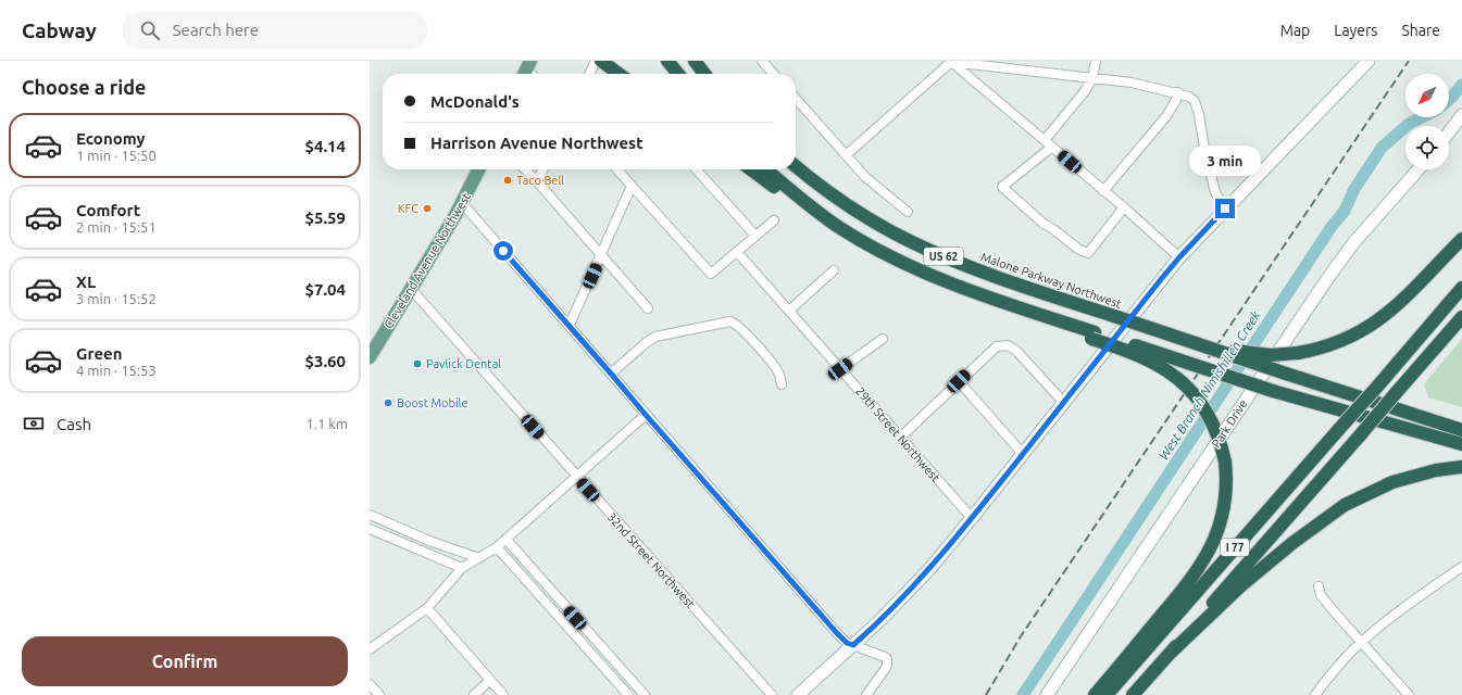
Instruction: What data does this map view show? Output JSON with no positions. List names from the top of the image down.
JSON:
{
  "streets": {
    "highway": ["US 62", "Malone Parkway Northwest", "I 77"],
    "main road": ["Cleveland Avenue Northwest"],
    "street": ["Park Drive", "29th Street Northwest", "32nd Street Northwest"]
  },
  "crossings": [
    ["Cleveland Avenue Northwest", "32nd Street Northwest"]
  ],
  "water": ["West Branch Nimishillen Creek"],
  "places": [
    "Taco Bell",
    "KFC",
    "Pavlick Dental",
    "Boost Mobile"
  ],
  "north": "bottom left",
  "page": {
    "header": "Cabway",
    "search": "Search here",
    "nav": ["Map", "Layers", "Share"],
    "heading": "Choose a ride",
    "banner": ["McDonald's", "Harrison Avenue Northwest"],
    "list": [
      {
        "name": "Economy",
        "note": "1 min · 15:50",
        "value": "$4.14"
      },
      {
        "name": "Comfort",
        "note": "2 min · 15:51",
        "value": "$5.59"
      },
      {
        "name": "XL",
        "note": "3 min · 15:52",
        "value": "$7.04"
      },
      {
        "name": "Green",
        "note": "4 min · 15:53",
        "value": "$3.60"
      }
    ],
    "bubble": "3 min",
    "pay": ["Cash", "1.1 km"],
    "buttons": "Confirm"
  }
}
